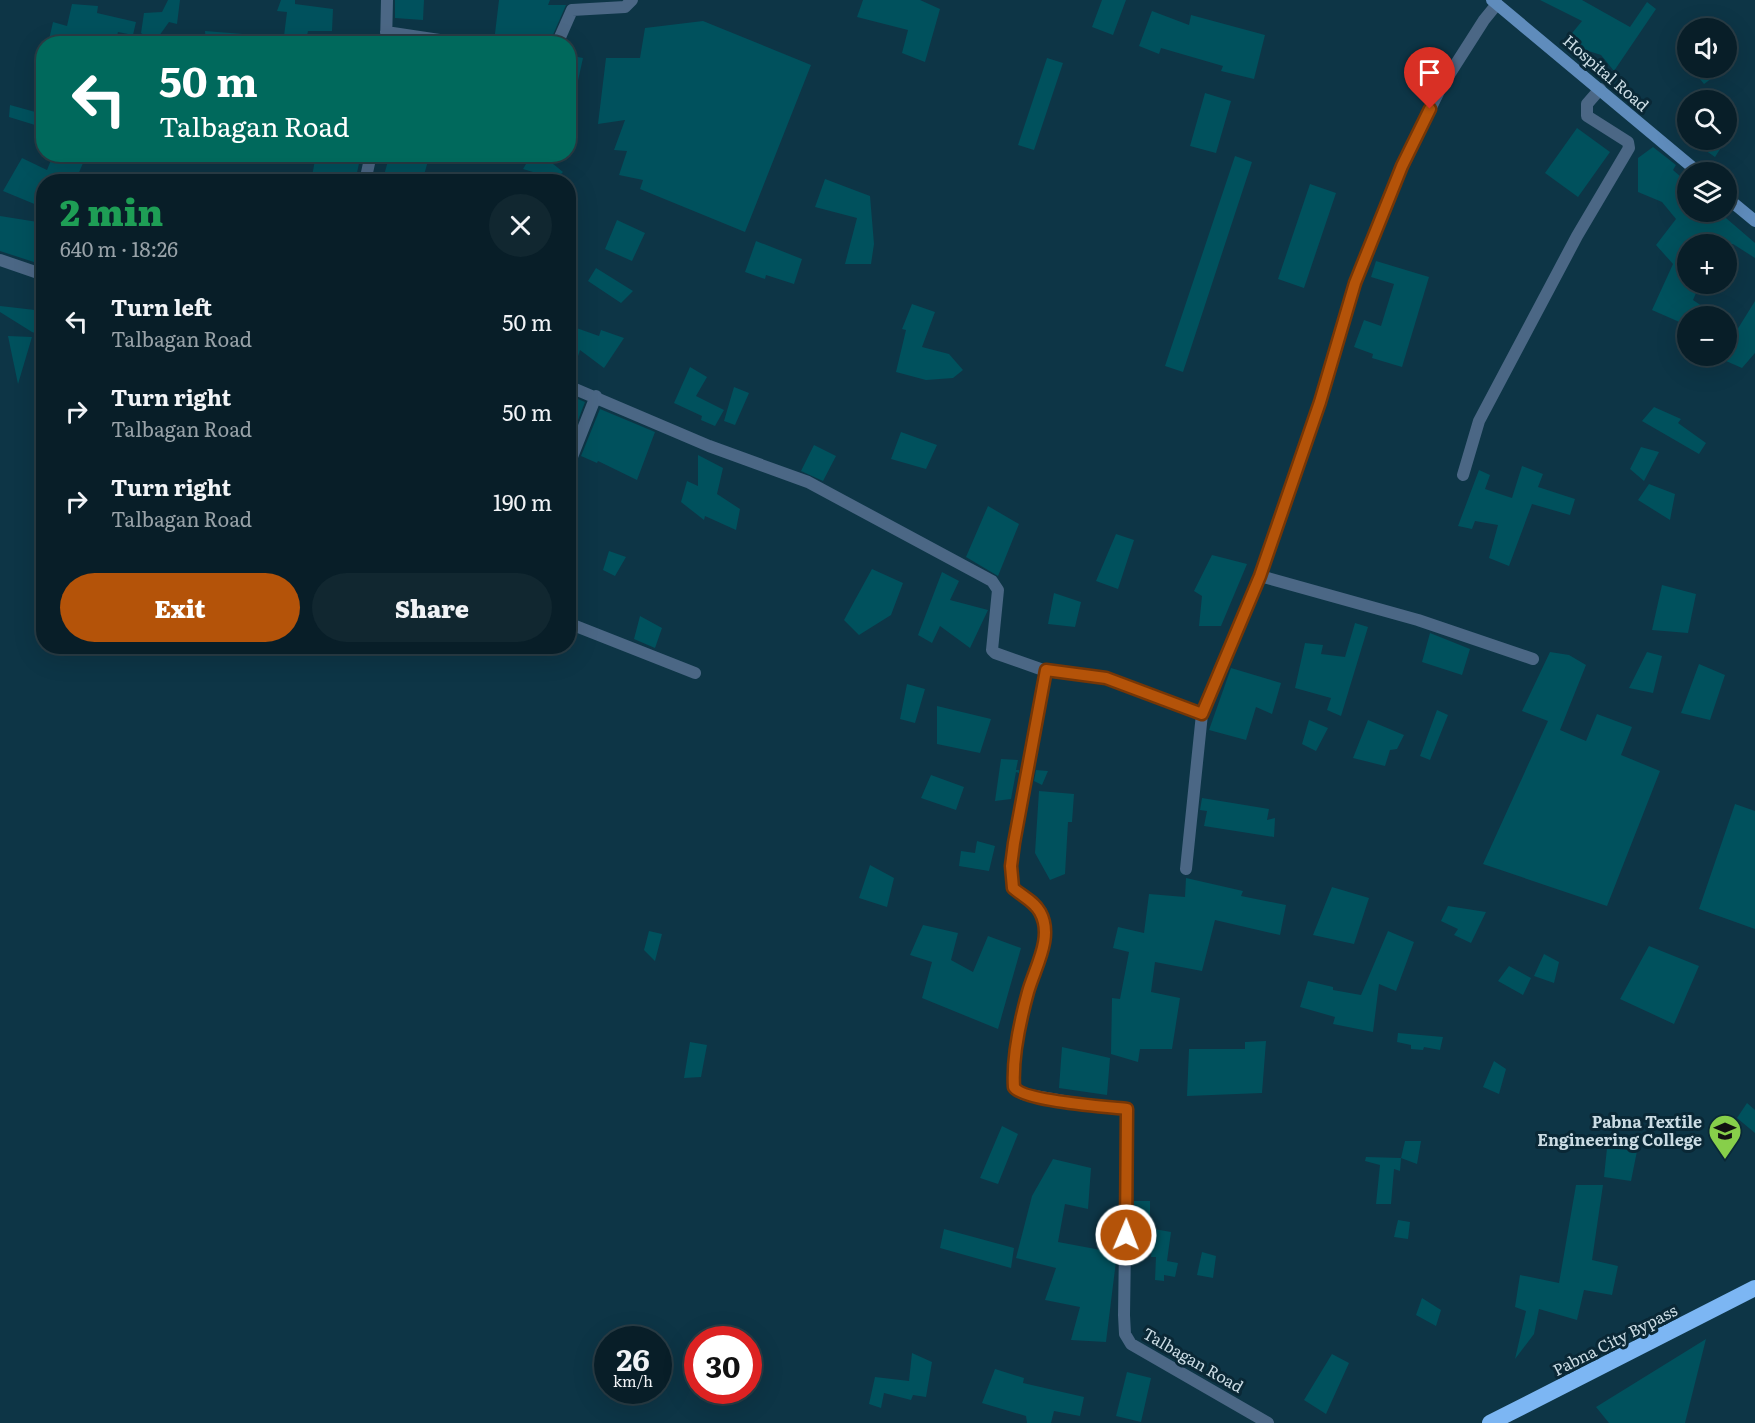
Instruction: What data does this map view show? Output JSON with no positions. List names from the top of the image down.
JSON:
{
  "streets": {
    "highway": ["Pabna City Bypass"],
    "main road": ["Hospital Road"],
    "street": ["Talbagan Road"]
  },
  "places": {
    "school or university": ["Pabna Textile Engineering College"]
  },
  "page": {
    "map_buttons": ["+", "−"],
    "turn": ["50 m", "Talbagan Road"],
    "heading": ["2 min", "640 m · 18:26"],
    "list": [
      {
        "name": "Turn left",
        "note": "Talbagan Road",
        "value": "50 m"
      },
      {
        "name": "Turn right",
        "note": "Talbagan Road",
        "value": "50 m"
      },
      {
        "name": "Turn right",
        "note": "Talbagan Road",
        "value": "190 m"
      }
    ],
    "buttons": ["Exit", "Share"],
    "speed": "26 km/h",
    "limit": "30"
  }
}
